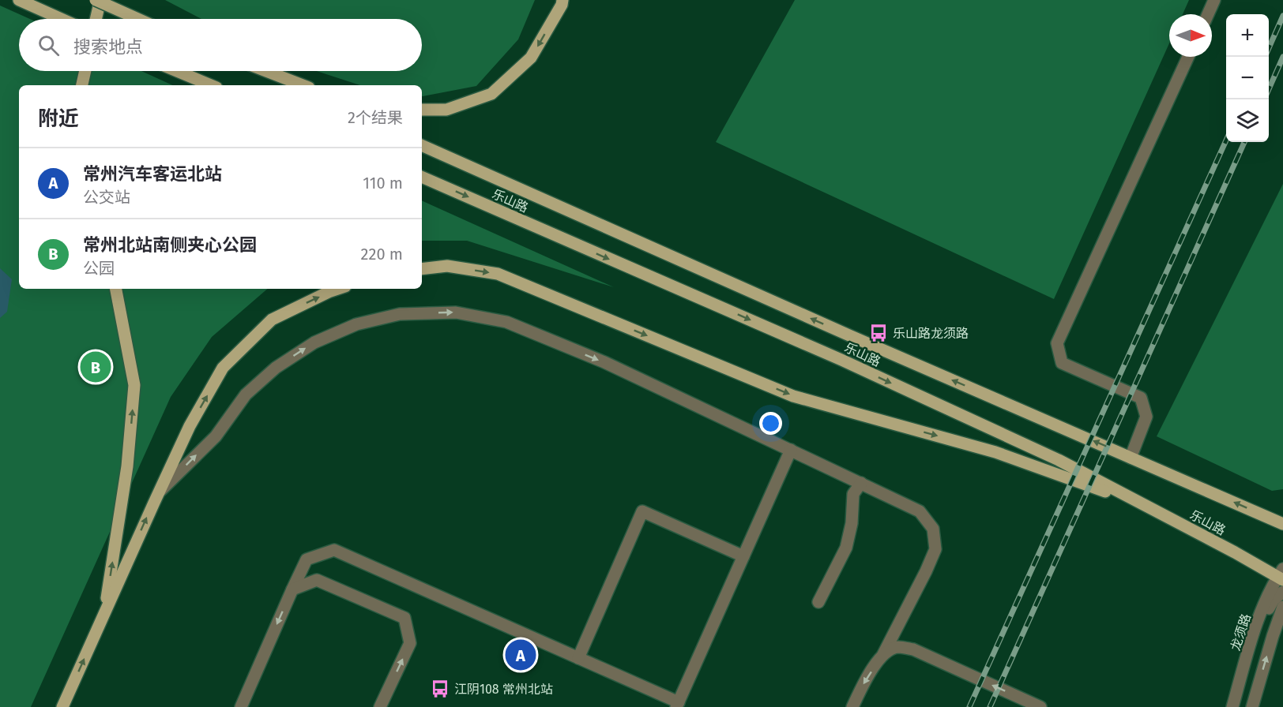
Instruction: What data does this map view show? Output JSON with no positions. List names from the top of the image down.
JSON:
{
  "streets": {
    "main road": ["乐山路"],
    "street": ["龙须路"]
  },
  "crossings": [
    ["乐山路", "龙须路"]
  ],
  "places": {
    "bus stop": ["乐山路龙须路", "江阴108 常州北站"]
  },
  "north": "right",
  "page": {
    "map_buttons": ["+", "−"],
    "search": "搜索地点",
    "heading": ["附近", "2个结果"],
    "list": [
      {
        "mark": "A",
        "name": "常州汽车客运北站",
        "note": "公交站",
        "value": "110 m"
      },
      {
        "mark": "B",
        "name": "常州北站南侧夹心公园",
        "note": "公园",
        "value": "220 m"
      }
    ],
    "pins": ["B", "A"]
  }
}
